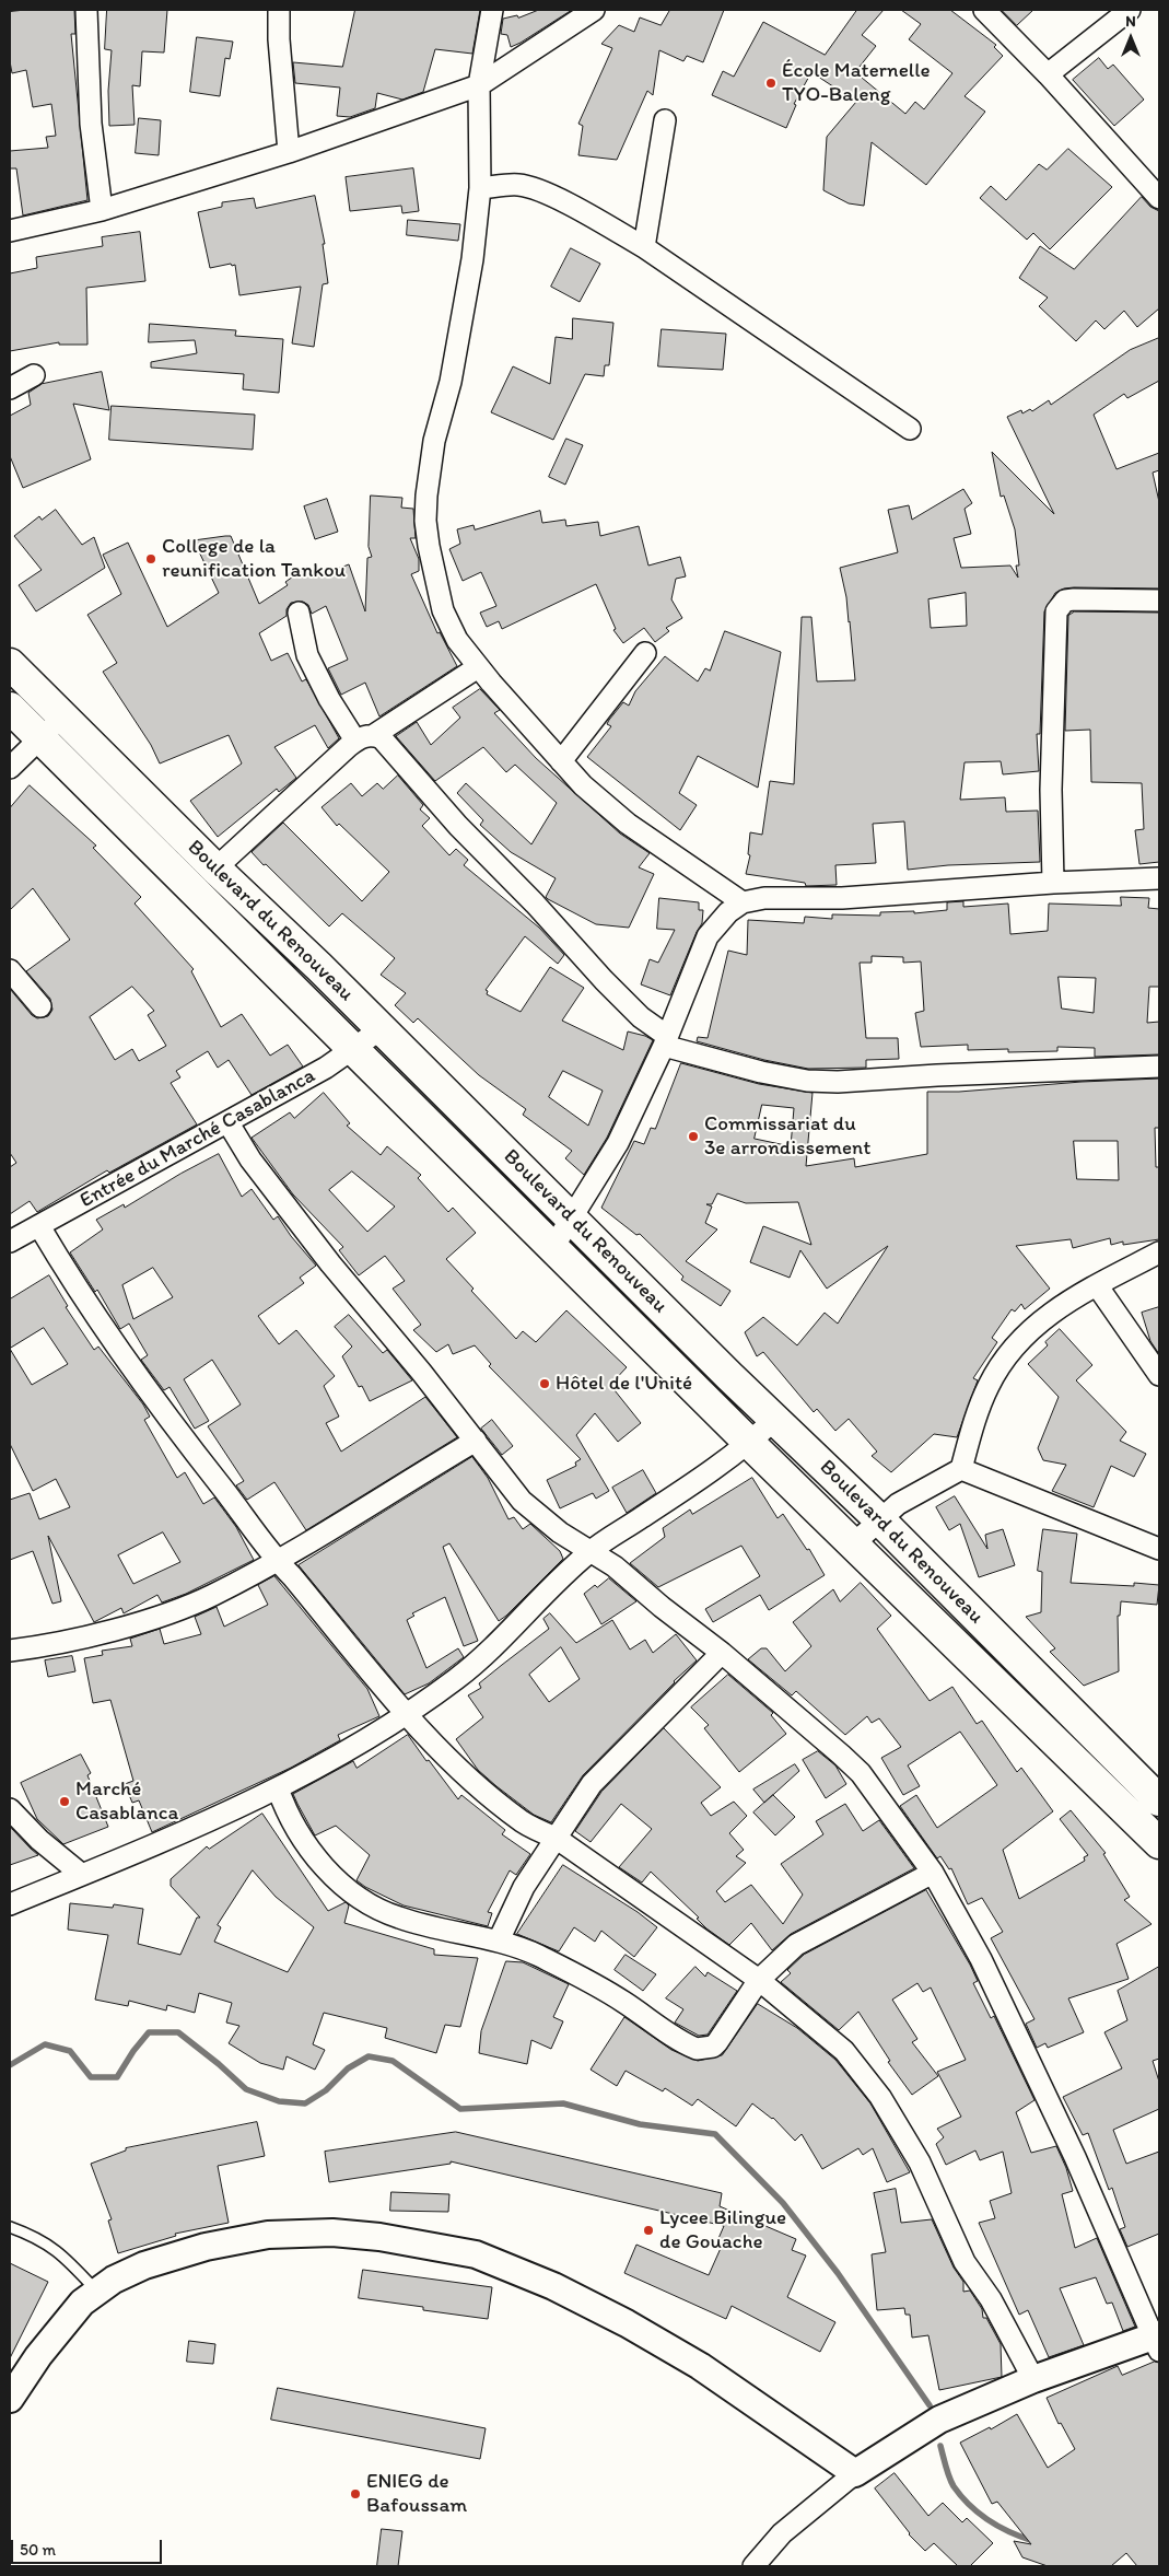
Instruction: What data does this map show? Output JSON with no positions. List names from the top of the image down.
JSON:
{
  "streets": {
    "highway": ["Boulevard du Renouveau"],
    "street": ["Entrée du Marché Casablanca"]
  },
  "crossings": [
    ["Boulevard du Renouveau", "Entrée du Marché Casablanca"]
  ],
  "places": [
    "École Maternelle TYO-Baleng",
    "College de la reunification Tankou",
    "Commissariat du 3e arrondissement",
    "Hôtel de l'Unité",
    "Marché Casablanca",
    "Lycee Bilingue de Gouache",
    "ENIEG de Bafoussam"
  ],
  "scale_bar": "50 m",
  "north": "top"
}
